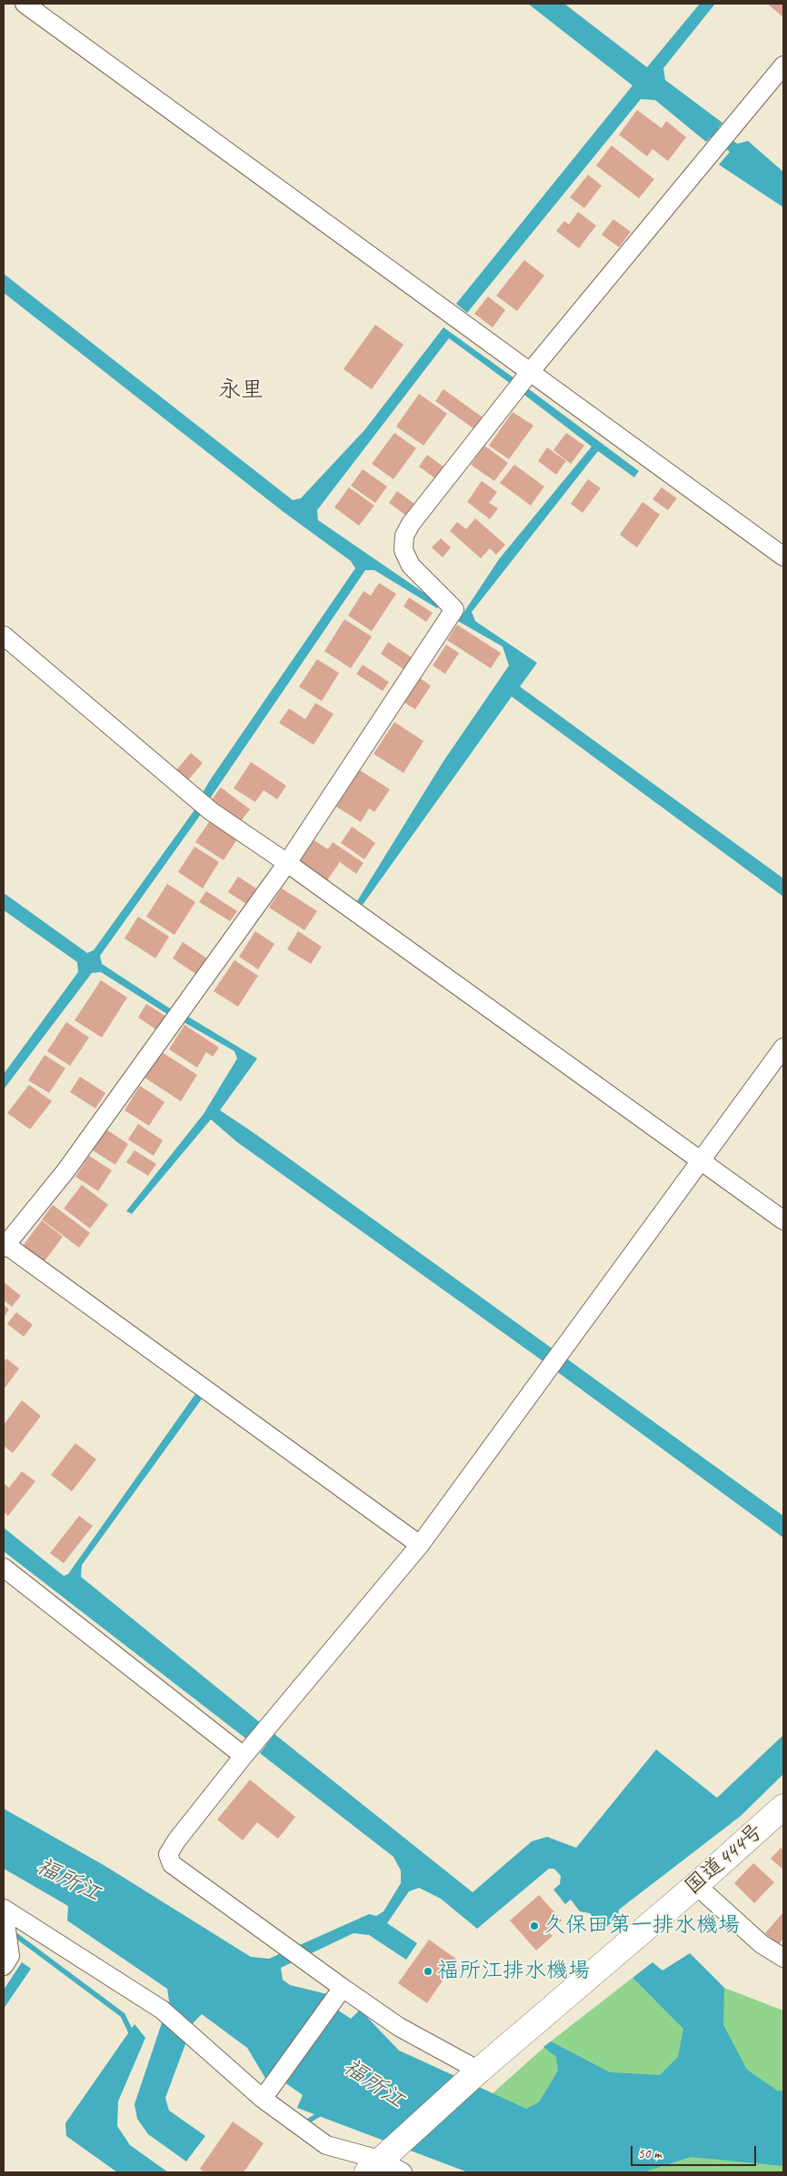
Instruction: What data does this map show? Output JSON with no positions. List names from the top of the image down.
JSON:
{
  "streets": {
    "highway": ["国道444号"]
  },
  "districts": ["永里"],
  "water": ["福所江"],
  "places": ["久保田第一排水機場", "福所江排水機場"],
  "scale_bar": "50 m"
}
